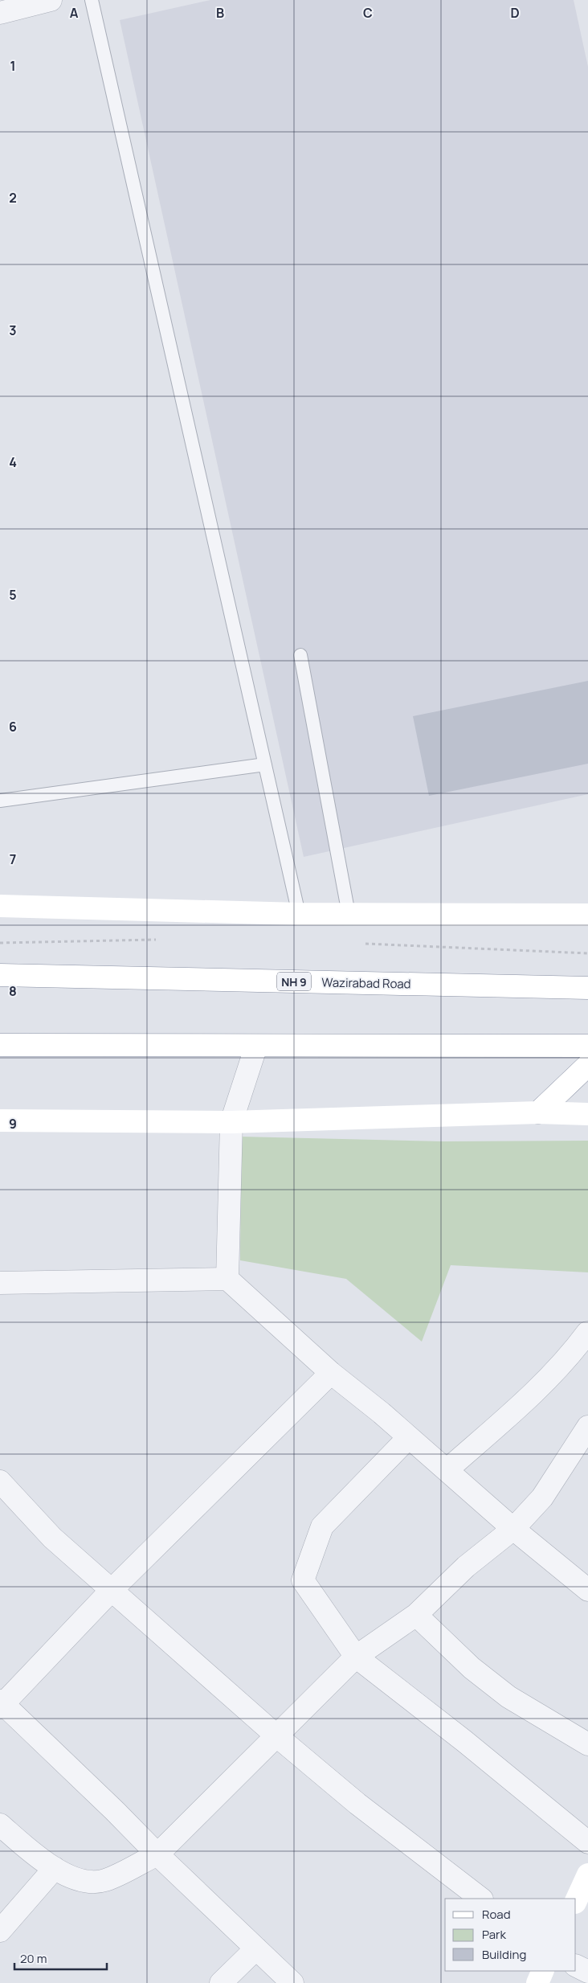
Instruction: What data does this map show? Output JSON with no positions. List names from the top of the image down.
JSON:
{
  "streets": {
    "main road": ["NH 9", "Wazirabad Road"]
  },
  "legend": ["Road", "Park", "Building"],
  "scale_bar": "20 m",
  "grid": {
    "columns": [
      "A",
      "B",
      "C",
      "D"
    ],
    "rows": [
      "1",
      "2",
      "3",
      "4",
      "5",
      "6",
      "7",
      "8",
      "9"
    ]
  }
}
